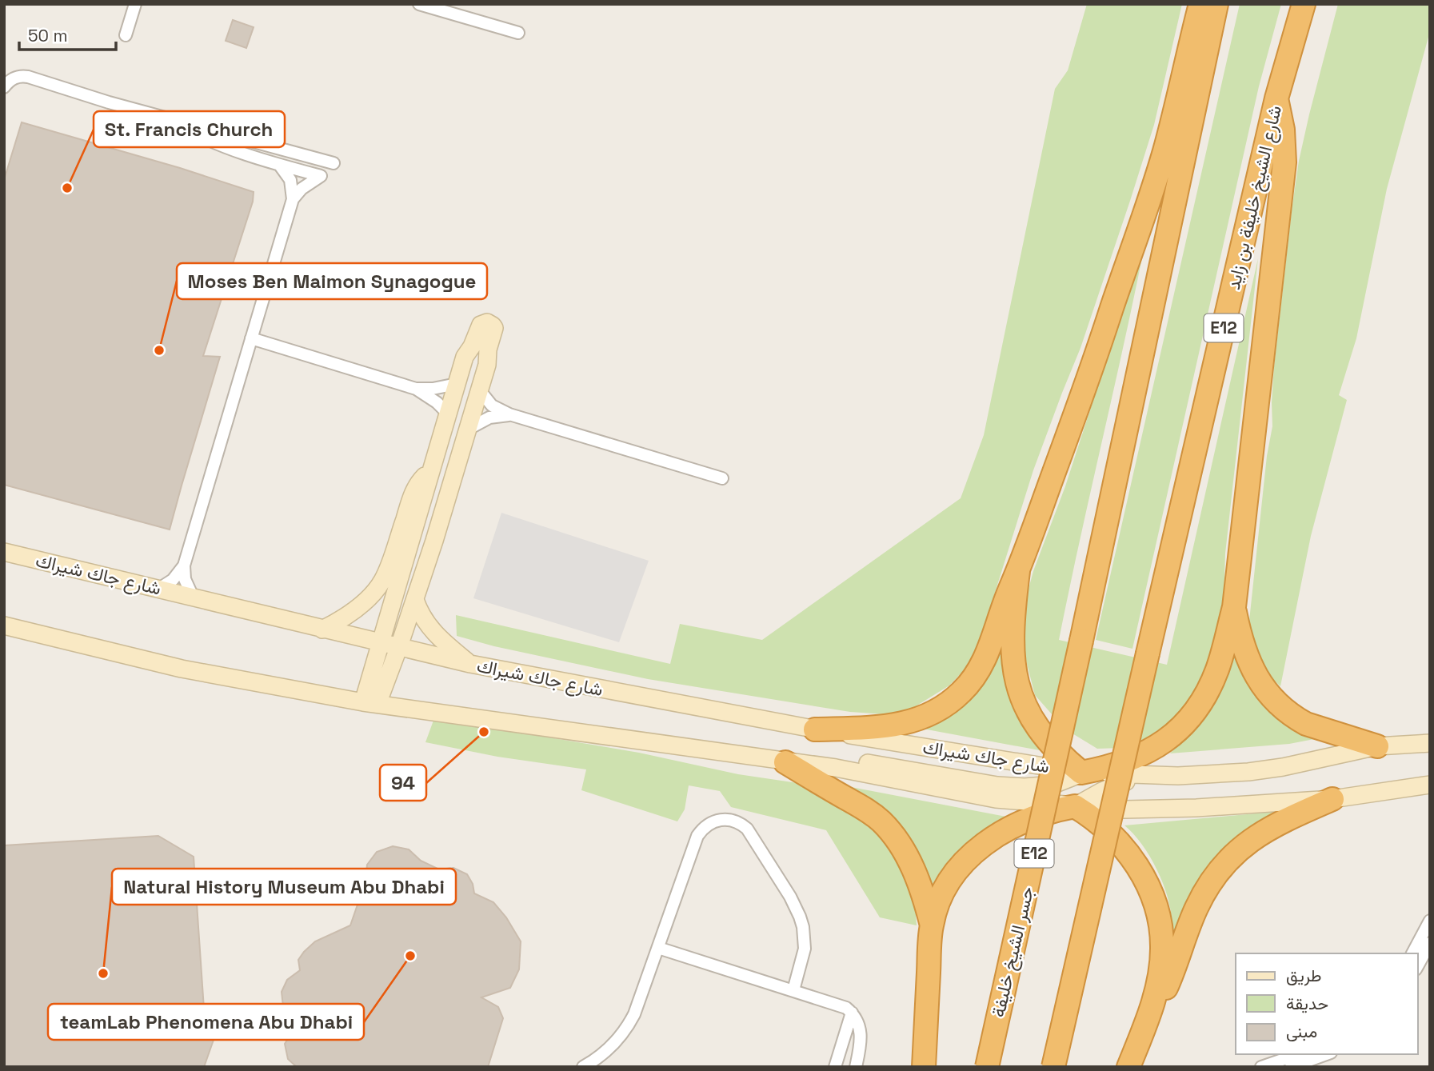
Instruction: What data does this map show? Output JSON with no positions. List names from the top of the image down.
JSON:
{
  "streets": {
    "highway": ["شارع الشيخ خليفة بن زايد", "E12", "جسر الشيخ خليفة"],
    "street": ["شارع جاك شيراك"]
  },
  "places": [
    "St. Francis Church",
    "Moses Ben Maimon Synagogue",
    "94",
    "teamLab Phenomena Abu Dhabi",
    "Natural History Museum Abu Dhabi"
  ],
  "legend": ["طريق", "حديقة", "مبنى"],
  "scale_bar": "50 m"
}
